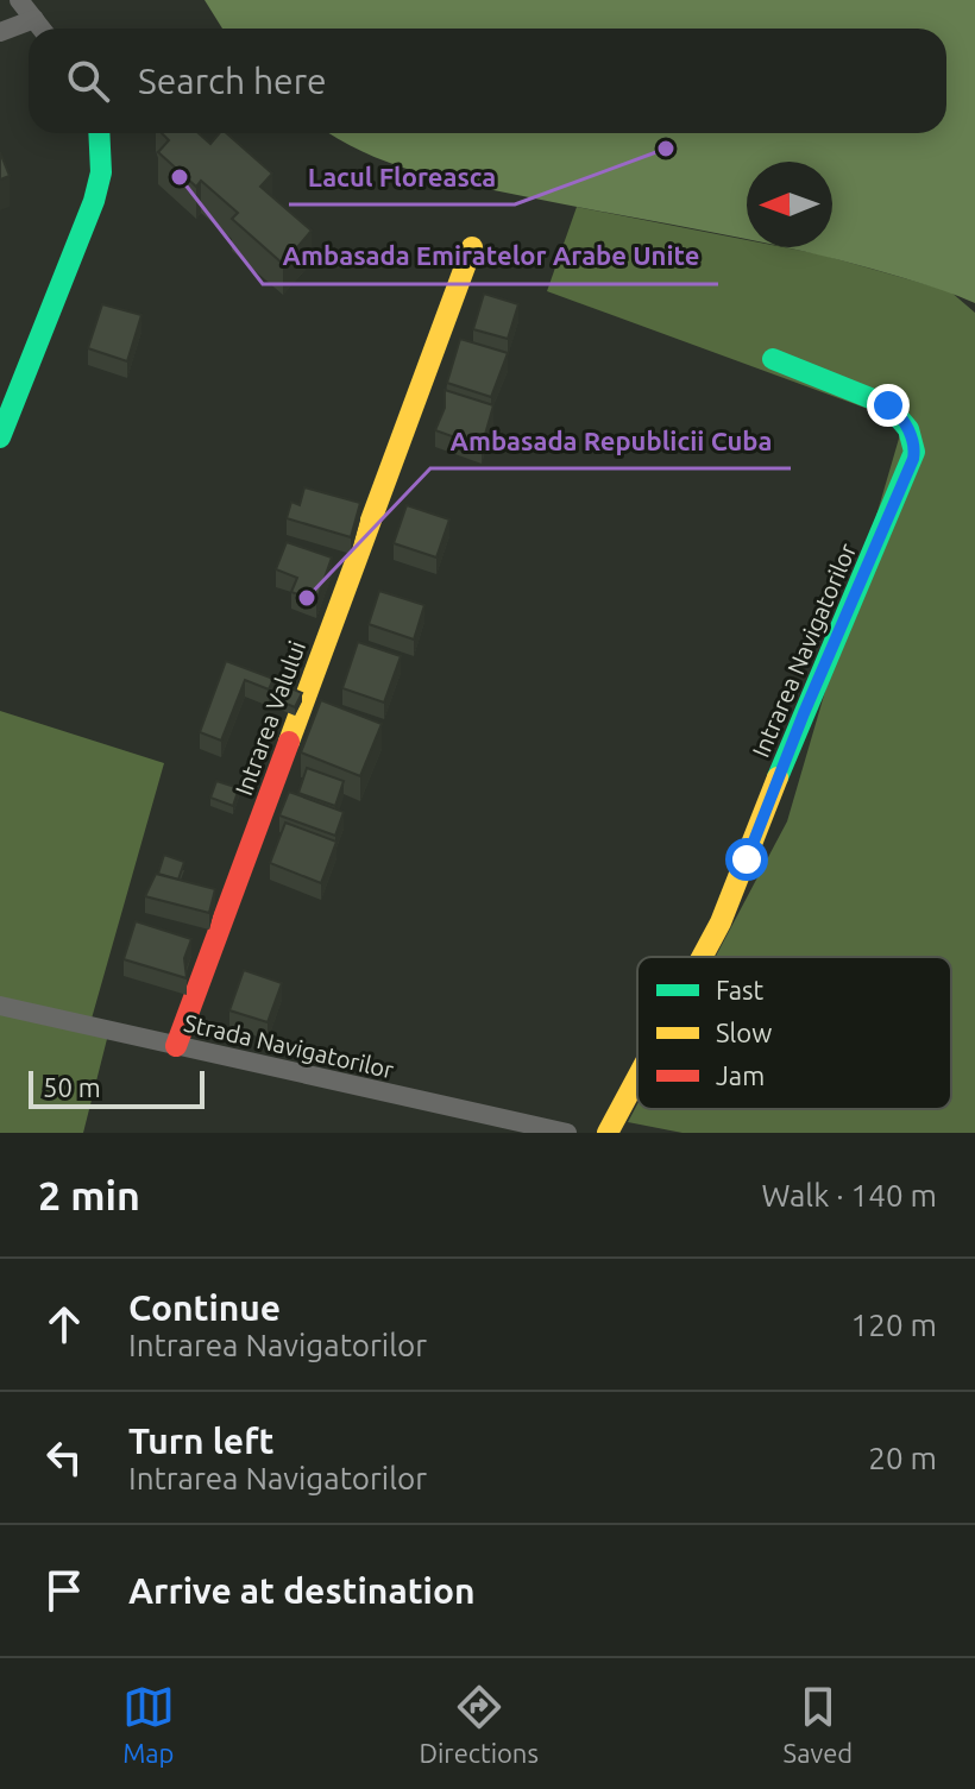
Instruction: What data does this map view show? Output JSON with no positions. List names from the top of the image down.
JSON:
{
  "streets": {
    "street": ["Intrarea Navigatorilor", "Intrarea Valului", "Strada Navigatorilor"]
  },
  "crossings": [
    ["Intrarea Valului", "Strada Navigatorilor"]
  ],
  "places": ["Lacul Floreasca", "Ambasada Emiratelor Arabe Unite", "Ambasada Republicii Cuba"],
  "legend": ["Fast", "Slow", "Jam"],
  "scale_bar": "50 m",
  "north": "left",
  "page": {
    "search": "Search here",
    "scale": "50 m",
    "heading": ["2 min", "Walk · 140 m"],
    "list": [
      ["Continue", "Intrarea Navigatorilor", "120 m"],
      ["Turn left", "Intrarea Navigatorilor", "20 m"],
      "Arrive at destination"
    ],
    "nav": ["Map", "Directions", "Saved"]
  }
}
